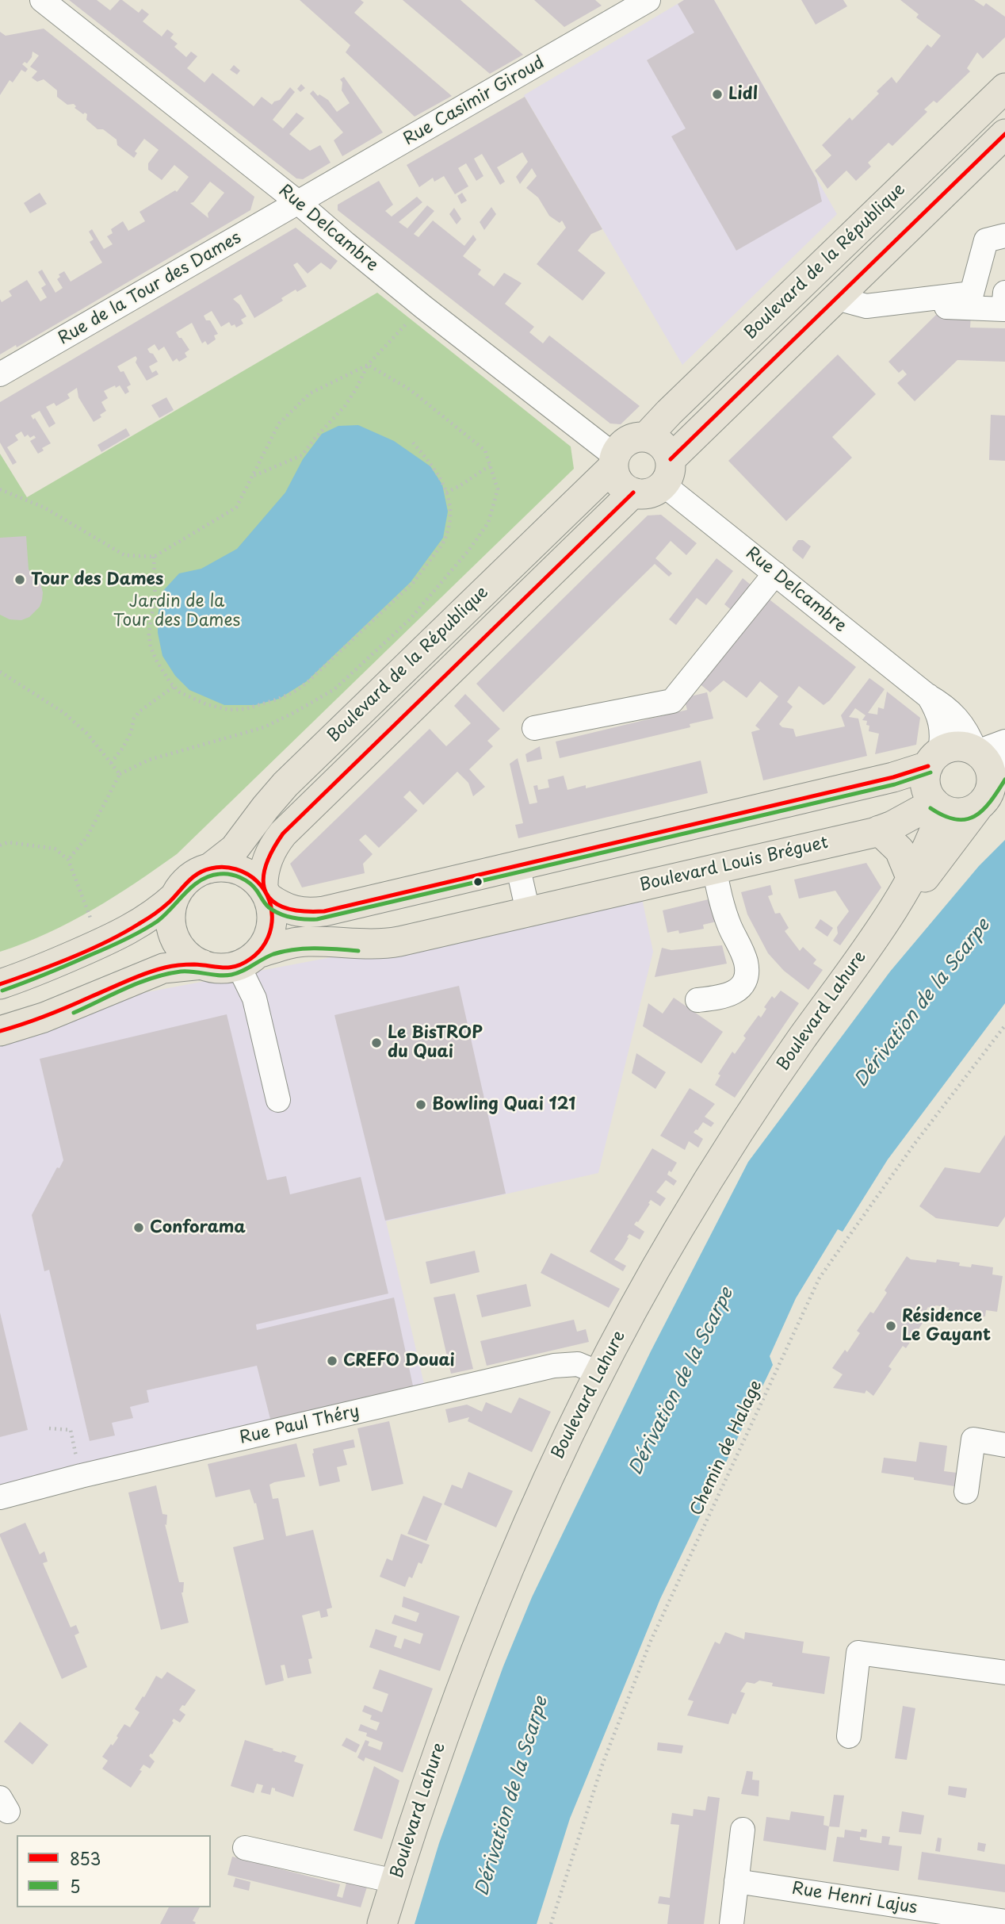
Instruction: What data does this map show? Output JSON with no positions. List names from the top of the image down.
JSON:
{
  "streets": {
    "main road": ["Boulevard de la République", "Boulevard Louis Bréguet", "Boulevard Lahure"],
    "street": [
      "Rue Casimir Giroud",
      "Rue Delcambre",
      "Rue de la Tour des Dames",
      "Rue Paul Théry",
      "Rue Henri Lajus"
    ],
    "path": ["Chemin de Halage"]
  },
  "crossings": [
    ["Rue Casimir Giroud", "Rue Delcambre"],
    ["Rue Casimir Giroud", "Rue de la Tour des Dames"],
    ["Rue Delcambre", "Boulevard de la République"],
    ["Rue Delcambre", "Rue de la Tour des Dames"],
    ["Rue Delcambre", "Boulevard Louis Bréguet"],
    ["Rue Delcambre", "Boulevard Lahure"],
    ["Boulevard de la République", "Boulevard Louis Bréguet"],
    ["Boulevard Louis Bréguet", "Boulevard Lahure"],
    ["Boulevard Lahure", "Rue Paul Théry"]
  ],
  "water": ["Dérivation de la Scarpe"],
  "parks": ["Jardin de la Tour des Dames"],
  "places": [
    "Lidl",
    "Tour des Dames",
    "Le BisTROP du Quai",
    "Bowling Quai 121",
    "Conforama",
    "Résidence Le Gayant",
    "CREFO Douai"
  ],
  "lines": ["transit line 853", "transit line 5"],
  "legend": ["853", "5"]
}
